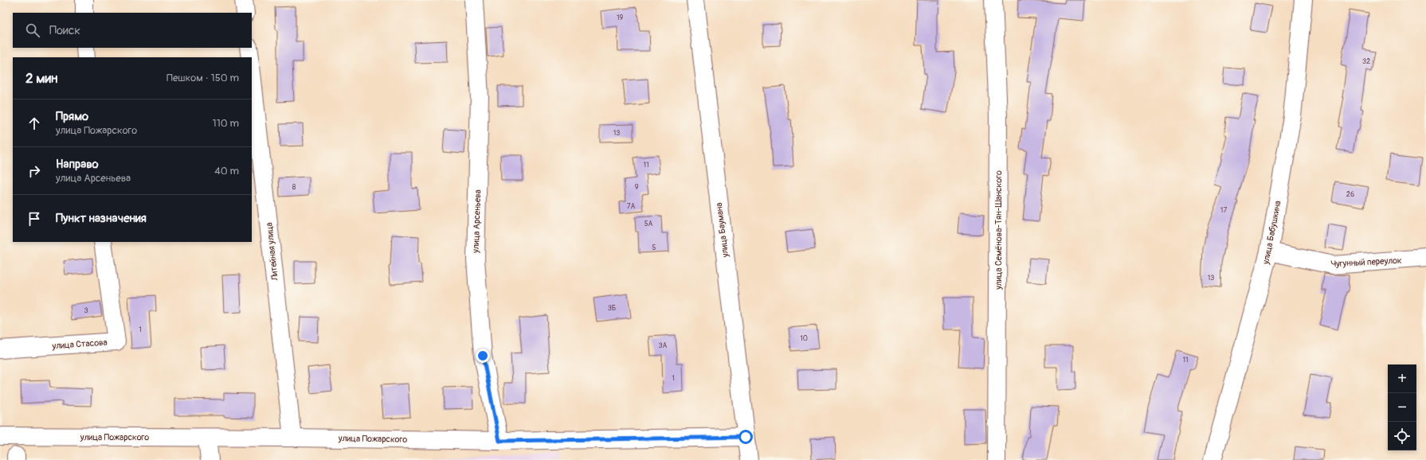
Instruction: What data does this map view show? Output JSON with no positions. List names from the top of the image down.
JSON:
{
  "streets": {
    "street": [
      "улица Арсеньева",
      "улица Баумана",
      "улица Семёнова-Тян-Шанского",
      "улица Бабушкина",
      "Литейная улица",
      "Чугунный переулок",
      "улица Стасова",
      "улица Пожарского"
    ]
  },
  "crossings": [
    ["улица Арсеньева", "улица Пожарского"],
    ["улица Баумана", "улица Пожарского"],
    ["улица Бабушкина", "Чугунный переулок"],
    ["Литейная улица", "улица Пожарского"]
  ],
  "house_numbers": [
    "19",
    "32",
    "13",
    "11",
    "8",
    "9",
    "26",
    "7А",
    "17",
    "5А",
    "5",
    "13",
    "3Б",
    "3",
    "1",
    "10",
    "3А",
    "11",
    "1"
  ],
  "page": {
    "search": "Поиск",
    "heading": ["2 мин", "Пешком · 150 m"],
    "list": [
      ["Прямо", "улица Пожарского", "110 m"],
      ["Направо", "улица Арсеньева", "40 m"],
      "Пункт назначения"
    ],
    "map_buttons": ["+", "−"]
  }
}
